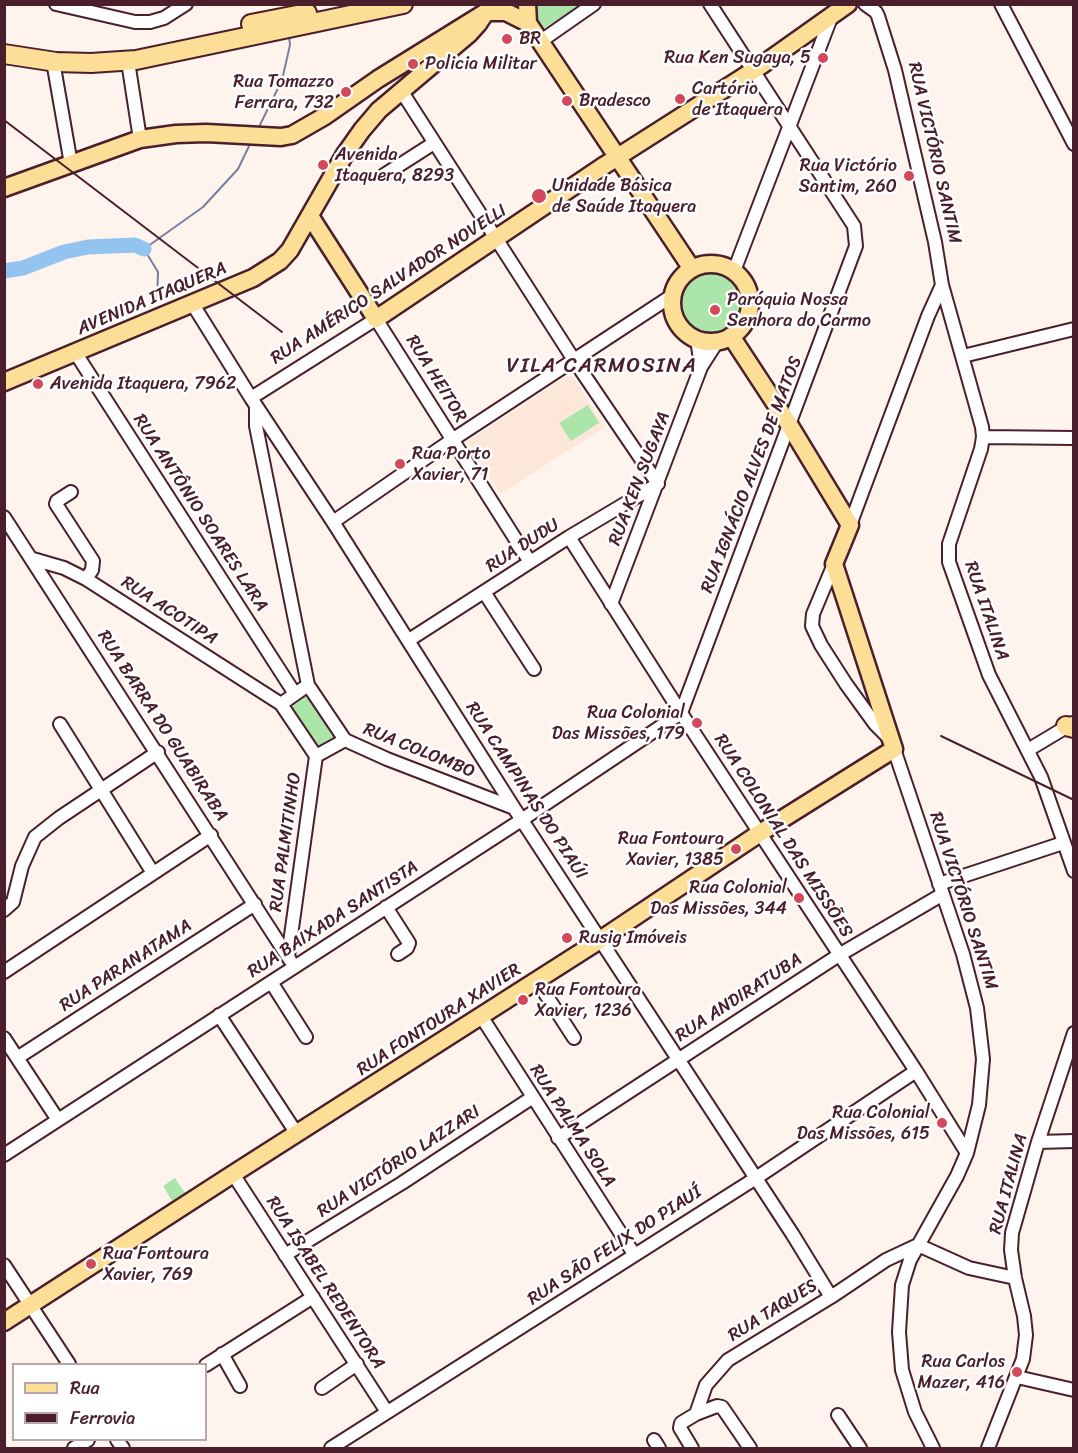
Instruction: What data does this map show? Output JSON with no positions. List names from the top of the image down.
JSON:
{
  "streets": {
    "main road": [
      "RUA VICTÓRIO SANTIM",
      "RUA AMÉRICO SALVADOR NOVELLI",
      "AVENIDA ITAQUERA",
      "RUA HEITOR",
      "RUA FONTOURA XAVIER"
    ],
    "street": [
      "RUA IGNÁCIO ALVES DE MATOS",
      "RUA KEN SUGAYA",
      "RUA ANTÔNIO SOARES LARA",
      "RUA DUDU",
      "RUA ACOTIPA",
      "RUA ITALINA",
      "RUA BARRA DO GUABIRABA",
      "RUA COLOMBO",
      "RUA CAMPINAS DO PIAÚI",
      "RUA COLONIAL DAS MISSÕES",
      "RUA PALMITINHO",
      "RUA BAIXADA SANTISTA",
      "RUA PARANATAMA",
      "RUA ANDIRATUBA",
      "RUA PALMA SOLA",
      "RUA VICTÓRIO LAZZARI",
      "RUA SÃO FELIX DO PIAUÍ",
      "RUA ISABEL REDENTORA",
      "RUA TAQUES"
    ]
  },
  "crossings": [
    ["RUA VICTÓRIO SANTIM", "RUA ITALINA"],
    ["RUA VICTÓRIO SANTIM", "RUA COLONIAL DAS MISSÕES"],
    ["RUA VICTÓRIO SANTIM", "RUA ANDIRATUBA"],
    ["RUA VICTÓRIO SANTIM", "RUA FONTOURA XAVIER"],
    ["RUA VICTÓRIO SANTIM", "RUA TAQUES"],
    ["RUA AMÉRICO SALVADOR NOVELLI", "RUA HEITOR"],
    ["RUA AMÉRICO SALVADOR NOVELLI", "RUA IGNÁCIO ALVES DE MATOS"],
    ["RUA AMÉRICO SALVADOR NOVELLI", "RUA CAMPINAS DO PIAÚI"],
    ["AVENIDA ITAQUERA", "RUA HEITOR"],
    ["AVENIDA ITAQUERA", "RUA ANTÔNIO SOARES LARA"],
    ["AVENIDA ITAQUERA", "RUA CAMPINAS DO PIAÚI"],
    ["RUA HEITOR", "RUA DUDU"],
    ["RUA IGNÁCIO ALVES DE MATOS", "RUA COLONIAL DAS MISSÕES"],
    ["RUA IGNÁCIO ALVES DE MATOS", "RUA BAIXADA SANTISTA"],
    ["RUA KEN SUGAYA", "RUA DUDU"],
    ["RUA KEN SUGAYA", "RUA COLONIAL DAS MISSÕES"],
    ["RUA DUDU", "RUA CAMPINAS DO PIAÚI"],
    ["RUA DUDU", "RUA COLONIAL DAS MISSÕES"],
    ["RUA ACOTIPA", "RUA BARRA DO GUABIRABA"],
    ["RUA ITALINA", "RUA ANDIRATUBA"],
    ["RUA BARRA DO GUABIRABA", "RUA PALMITINHO"],
    ["RUA BARRA DO GUABIRABA", "RUA BAIXADA SANTISTA"],
    ["RUA BARRA DO GUABIRABA", "RUA PARANATAMA"],
    ["RUA COLOMBO", "RUA CAMPINAS DO PIAÚI"],
    ["RUA CAMPINAS DO PIAÚI", "RUA BAIXADA SANTISTA"],
    ["RUA CAMPINAS DO PIAÚI", "RUA ANDIRATUBA"],
    ["RUA CAMPINAS DO PIAÚI", "RUA FONTOURA XAVIER"],
    ["RUA CAMPINAS DO PIAÚI", "RUA SÃO FELIX DO PIAUÍ"],
    ["RUA CAMPINAS DO PIAÚI", "RUA TAQUES"],
    ["RUA COLONIAL DAS MISSÕES", "RUA BAIXADA SANTISTA"],
    ["RUA COLONIAL DAS MISSÕES", "RUA ANDIRATUBA"],
    ["RUA COLONIAL DAS MISSÕES", "RUA FONTOURA XAVIER"],
    ["RUA COLONIAL DAS MISSÕES", "RUA SÃO FELIX DO PIAUÍ"],
    ["RUA PALMITINHO", "RUA BAIXADA SANTISTA"],
    ["RUA ANDIRATUBA", "RUA PALMA SOLA"],
    ["RUA FONTOURA XAVIER", "RUA PALMA SOLA"],
    ["RUA FONTOURA XAVIER", "RUA ISABEL REDENTORA"],
    ["RUA PALMA SOLA", "RUA VICTÓRIO LAZZARI"],
    ["RUA PALMA SOLA", "RUA SÃO FELIX DO PIAUÍ"],
    ["RUA VICTÓRIO LAZZARI", "RUA ISABEL REDENTORA"],
    ["RUA SÃO FELIX DO PIAUÍ", "RUA ISABEL REDENTORA"]
  ],
  "districts": ["VILA CARMOSINA"],
  "places": [
    "BR",
    "Rua Ken Sugaya, 5",
    "Policia Militar",
    "Rua Tomazzo Ferrara, 732",
    "Cartório de Itaquera",
    "Bradesco",
    "Avenida Itaquera, 8293",
    "Rua Victório Santim, 260",
    "Unidade Básica de Saúde Itaquera",
    "Paróquia Nossa Senhora do Carmo",
    "Avenida Itaquera, 7962",
    "Rua Porto Xavier, 71",
    "Rua Colonial Das Missões, 179",
    "Rua Fontoura Xavier, 1385",
    "Rua Colonial Das Missões, 344",
    "Rusig Imóveis",
    "Rua Fontoura Xavier, 1236",
    "Rua Colonial Das Missões, 615",
    "Rua Fontoura Xavier, 769",
    "Rua Carlos Mazer, 416"
  ],
  "legend": ["Rua", "Ferrovia"]
}
